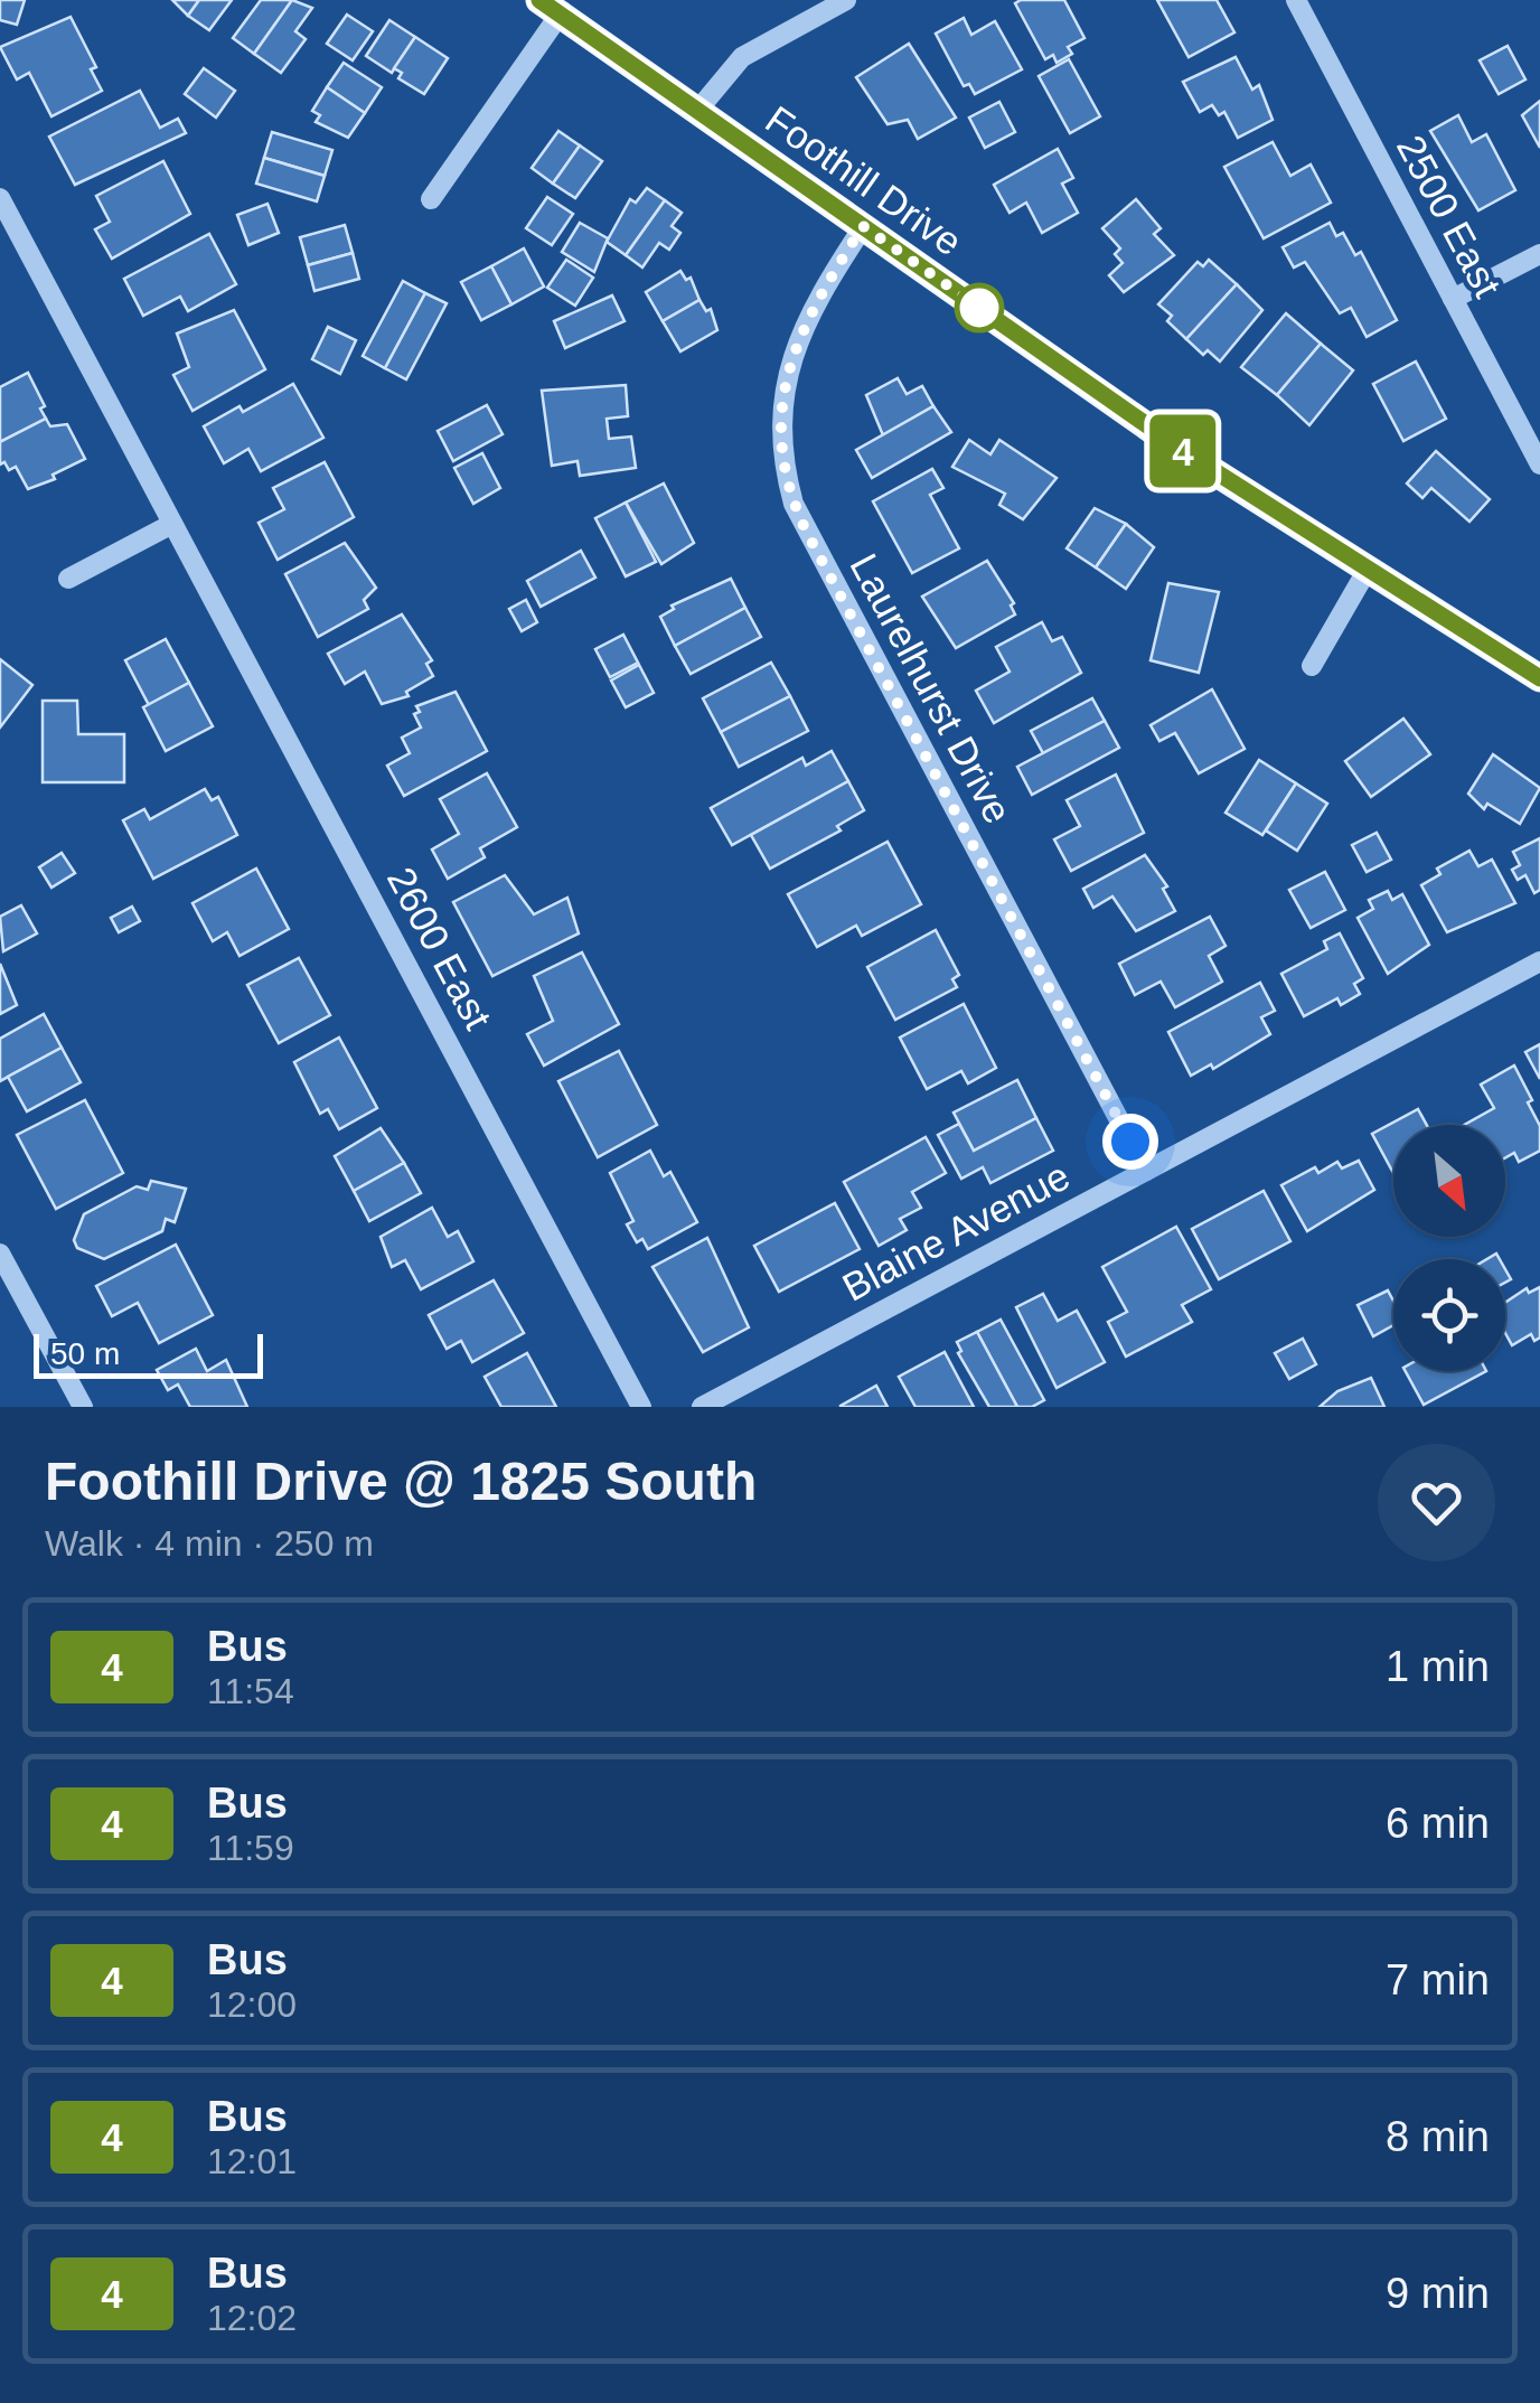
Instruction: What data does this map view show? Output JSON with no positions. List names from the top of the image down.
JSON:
{
  "streets": {
    "main road": ["Foothill Drive"],
    "street": [
      "2500 East",
      "Laurelhurst Drive",
      "2600 East",
      "Blaine Avenue"
    ]
  },
  "crossings": [
    ["Foothill Drive", "Laurelhurst Drive"],
    ["Laurelhurst Drive", "Blaine Avenue"]
  ],
  "lines": ["bus line 4"],
  "scale_bar": "50 m",
  "north": "bottom right",
  "page": {
    "on_map": "4",
    "scale": "50 m",
    "heading": ["Foothill Drive @ 1825 South", "Walk · 4 min · 250 m"],
    "list": [
      {
        "mark": "4",
        "name": "Bus",
        "note": "11:54",
        "value": "1 min"
      },
      {
        "mark": "4",
        "name": "Bus",
        "note": "11:59",
        "value": "6 min"
      },
      {
        "mark": "4",
        "name": "Bus",
        "note": "12:00",
        "value": "7 min"
      },
      {
        "mark": "4",
        "name": "Bus",
        "note": "12:01",
        "value": "8 min"
      },
      {
        "mark": "4",
        "name": "Bus",
        "note": "12:02",
        "value": "9 min"
      }
    ]
  }
}
